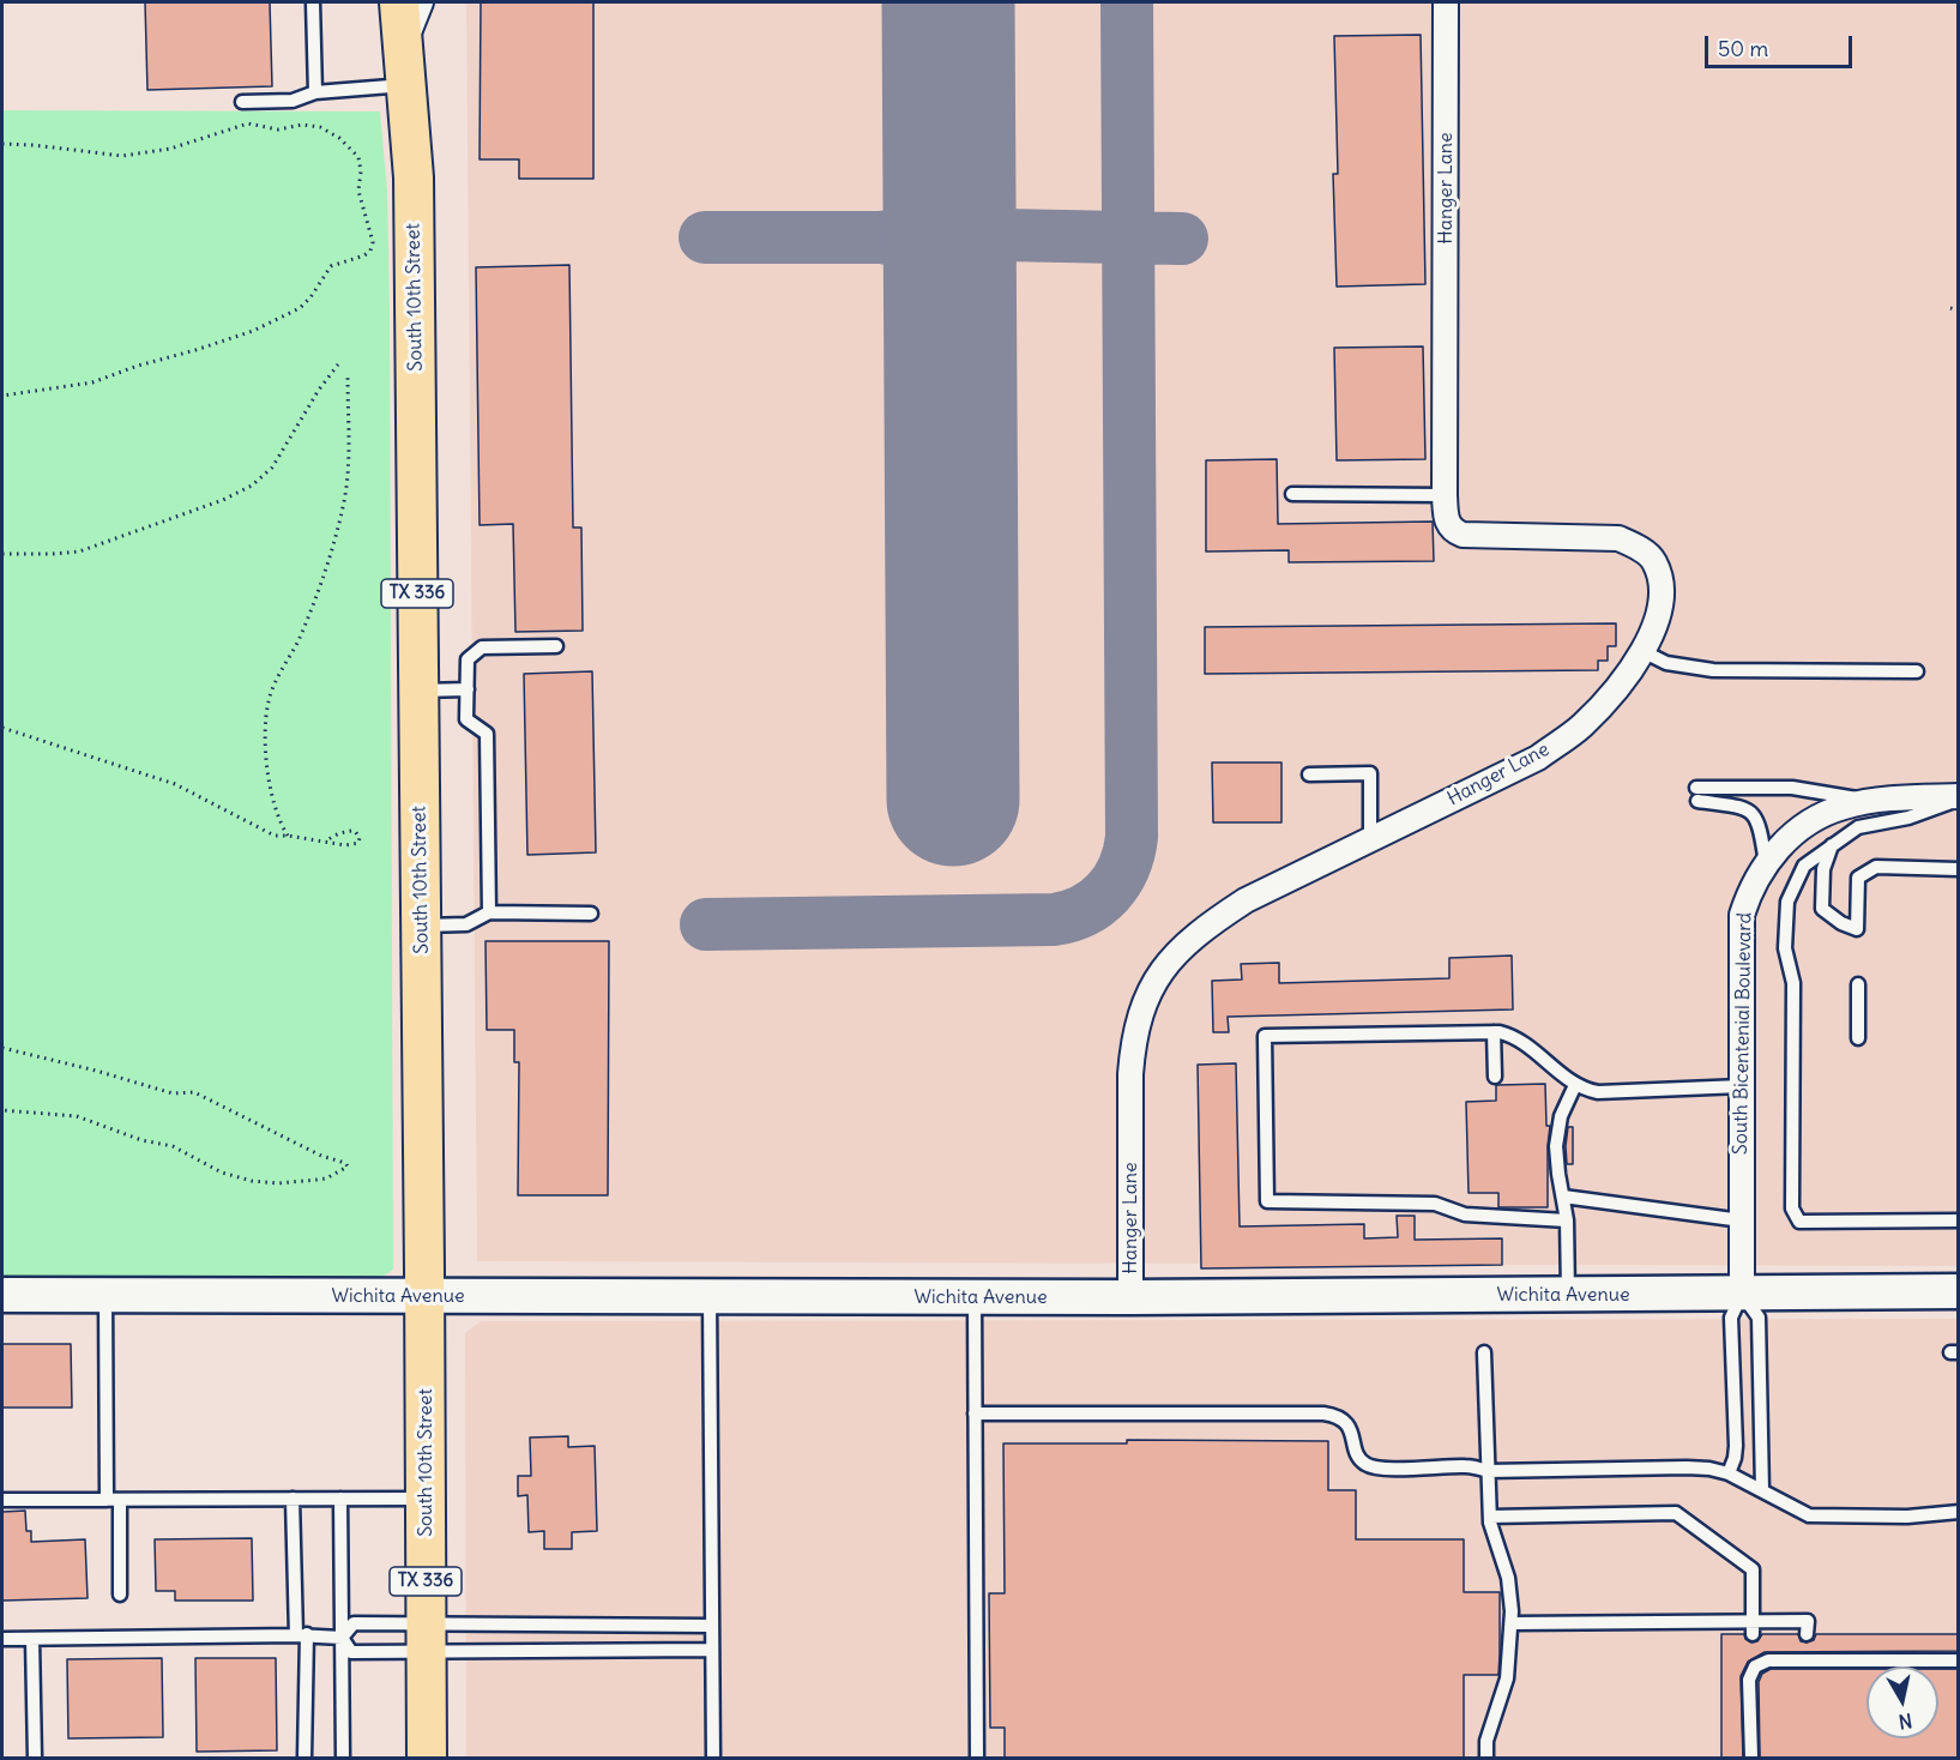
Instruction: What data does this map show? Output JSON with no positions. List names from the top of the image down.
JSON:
{
  "streets": {
    "main road": ["South 10th Street", "TX 336", "Wichita Avenue"],
    "street": ["Hanger Lane", "South Bicentenial Boulevard"]
  },
  "crossings": [
    ["Hanger Lane", "Wichita Avenue"],
    ["South 10th Street", "Wichita Avenue"],
    ["South Bicentenial Boulevard", "Wichita Avenue"]
  ],
  "scale_bar": "50 m",
  "north": "bottom"
}
